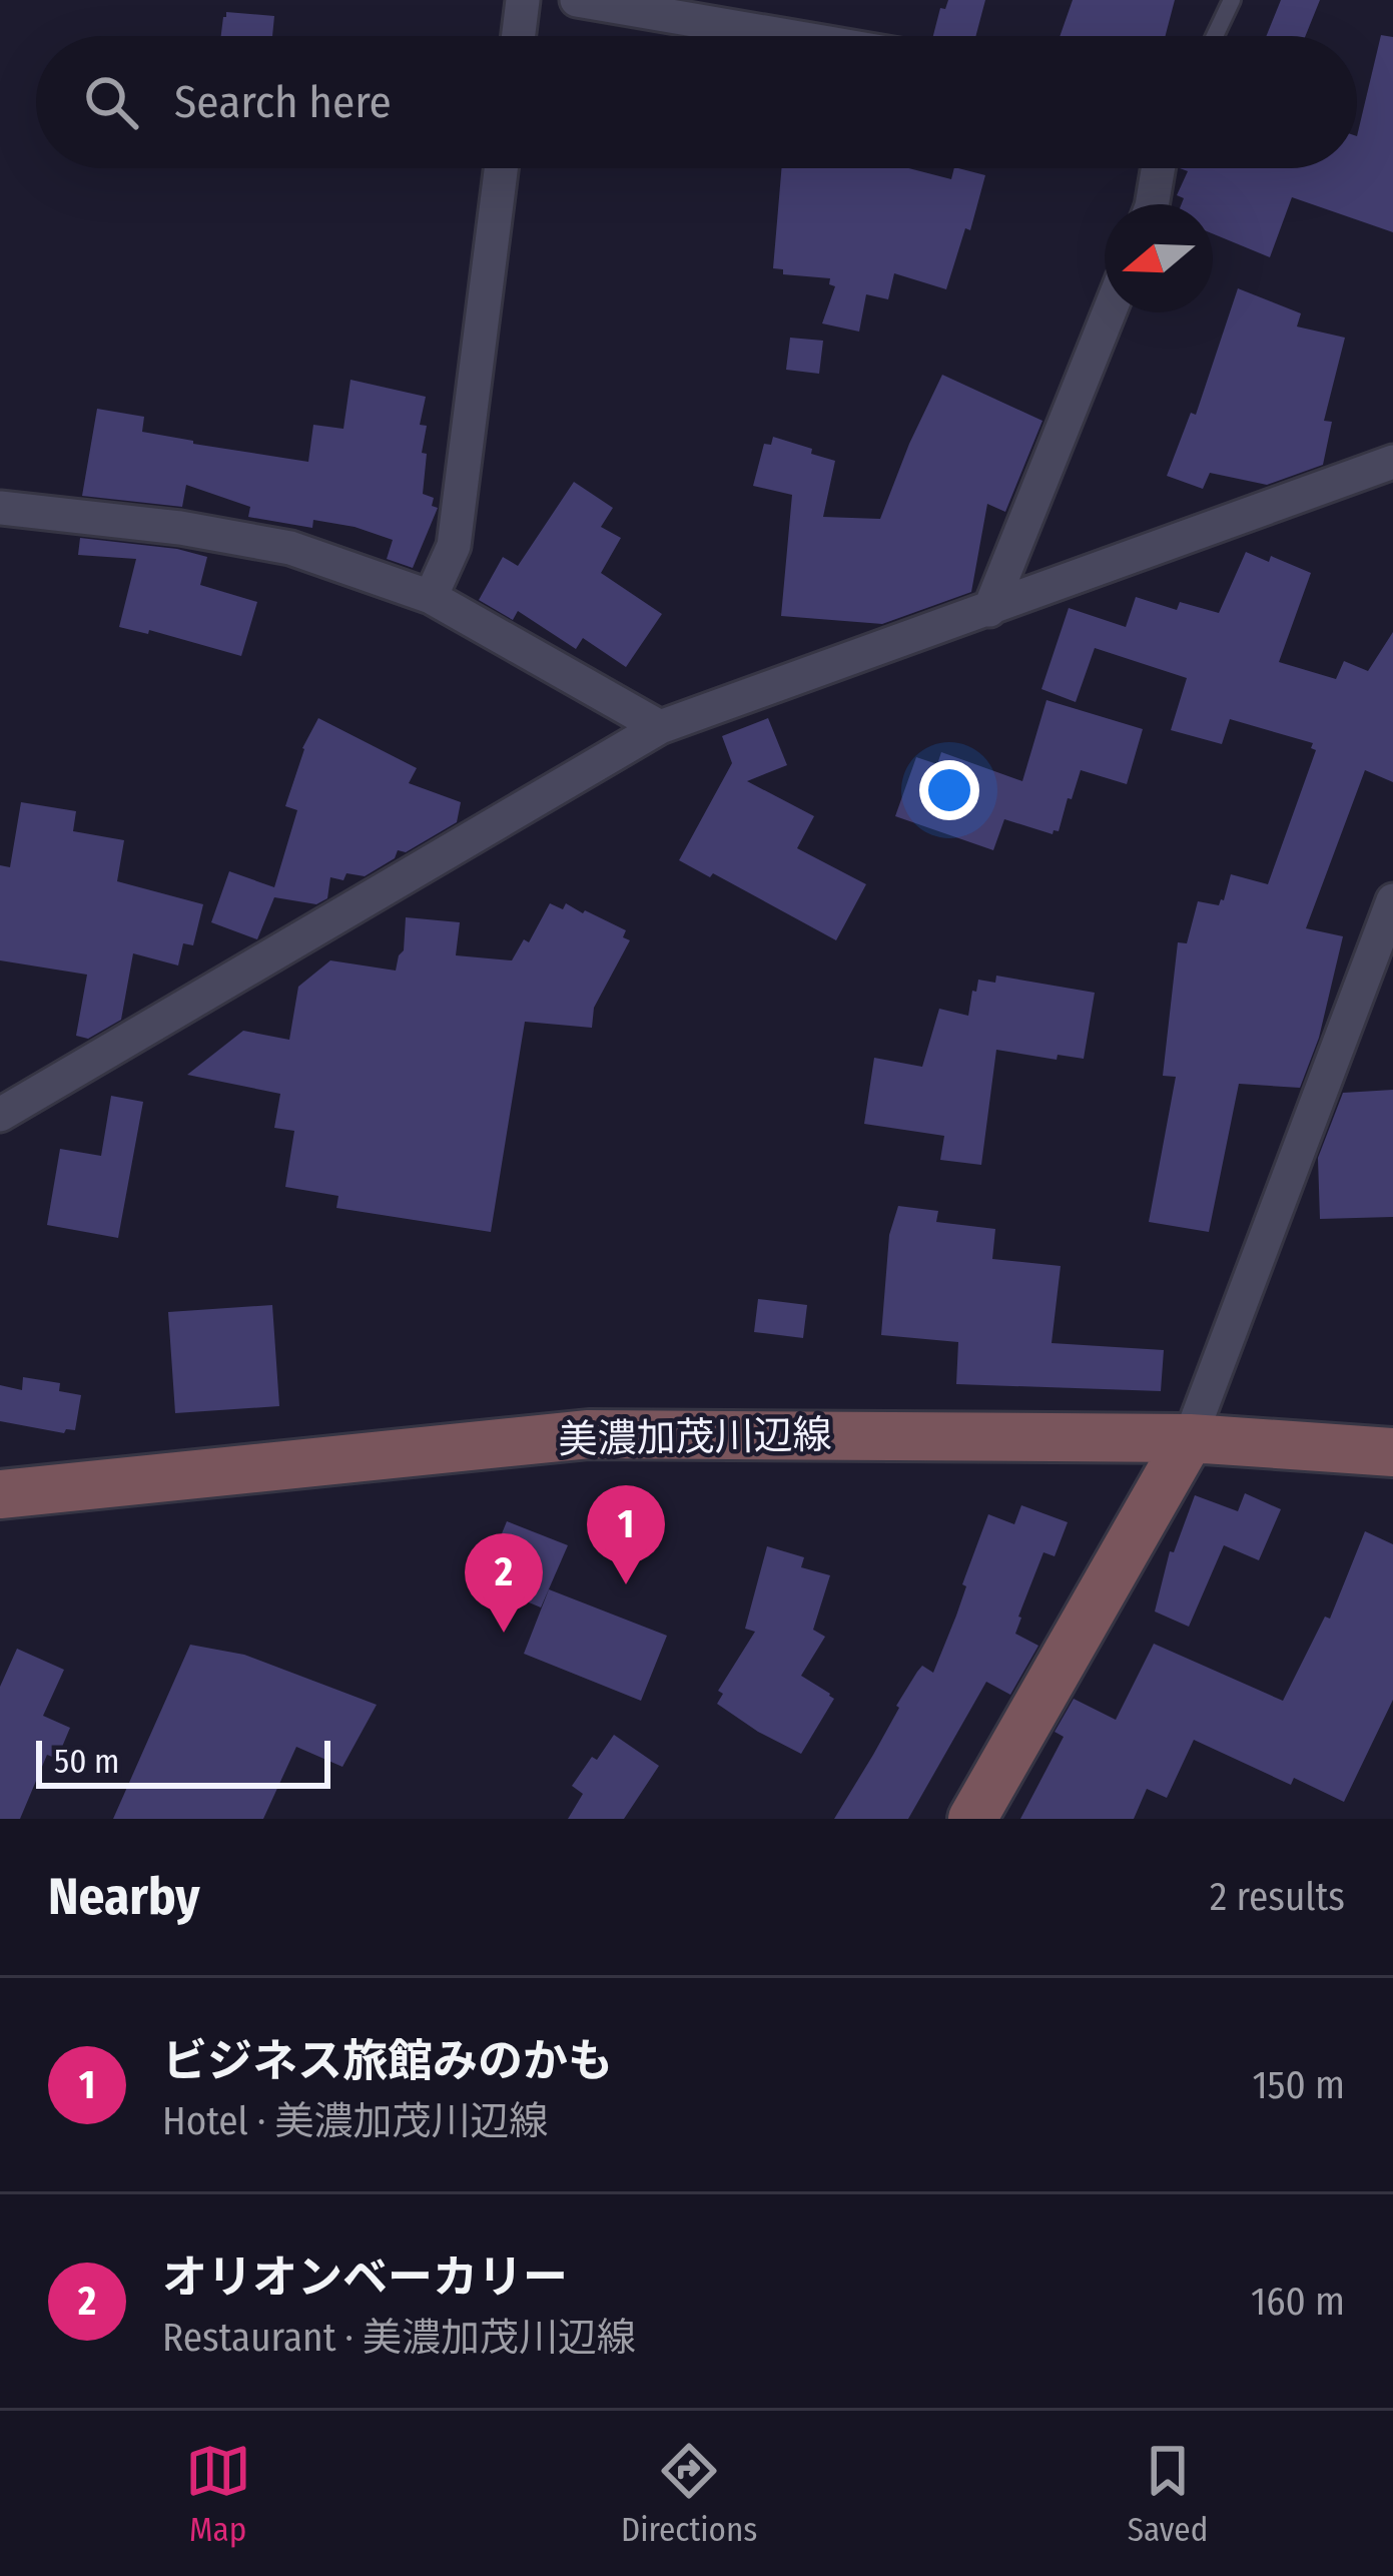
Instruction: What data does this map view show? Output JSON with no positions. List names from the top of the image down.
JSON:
{
  "streets": {
    "main road": ["美濃加茂川辺線"]
  },
  "scale_bar": "50 m",
  "north": "left",
  "page": {
    "search": "Search here",
    "pins": ["1", "2"],
    "scale": "50 m",
    "heading": ["Nearby", "2 results"],
    "list": [
      {
        "mark": "1",
        "name": "ビジネス旅館みのかも",
        "note": "Hotel · 美濃加茂川辺線",
        "value": "150 m"
      },
      {
        "mark": "2",
        "name": "オリオンベーカリー",
        "note": "Restaurant · 美濃加茂川辺線",
        "value": "160 m"
      }
    ],
    "nav": ["Map", "Directions", "Saved"]
  }
}
